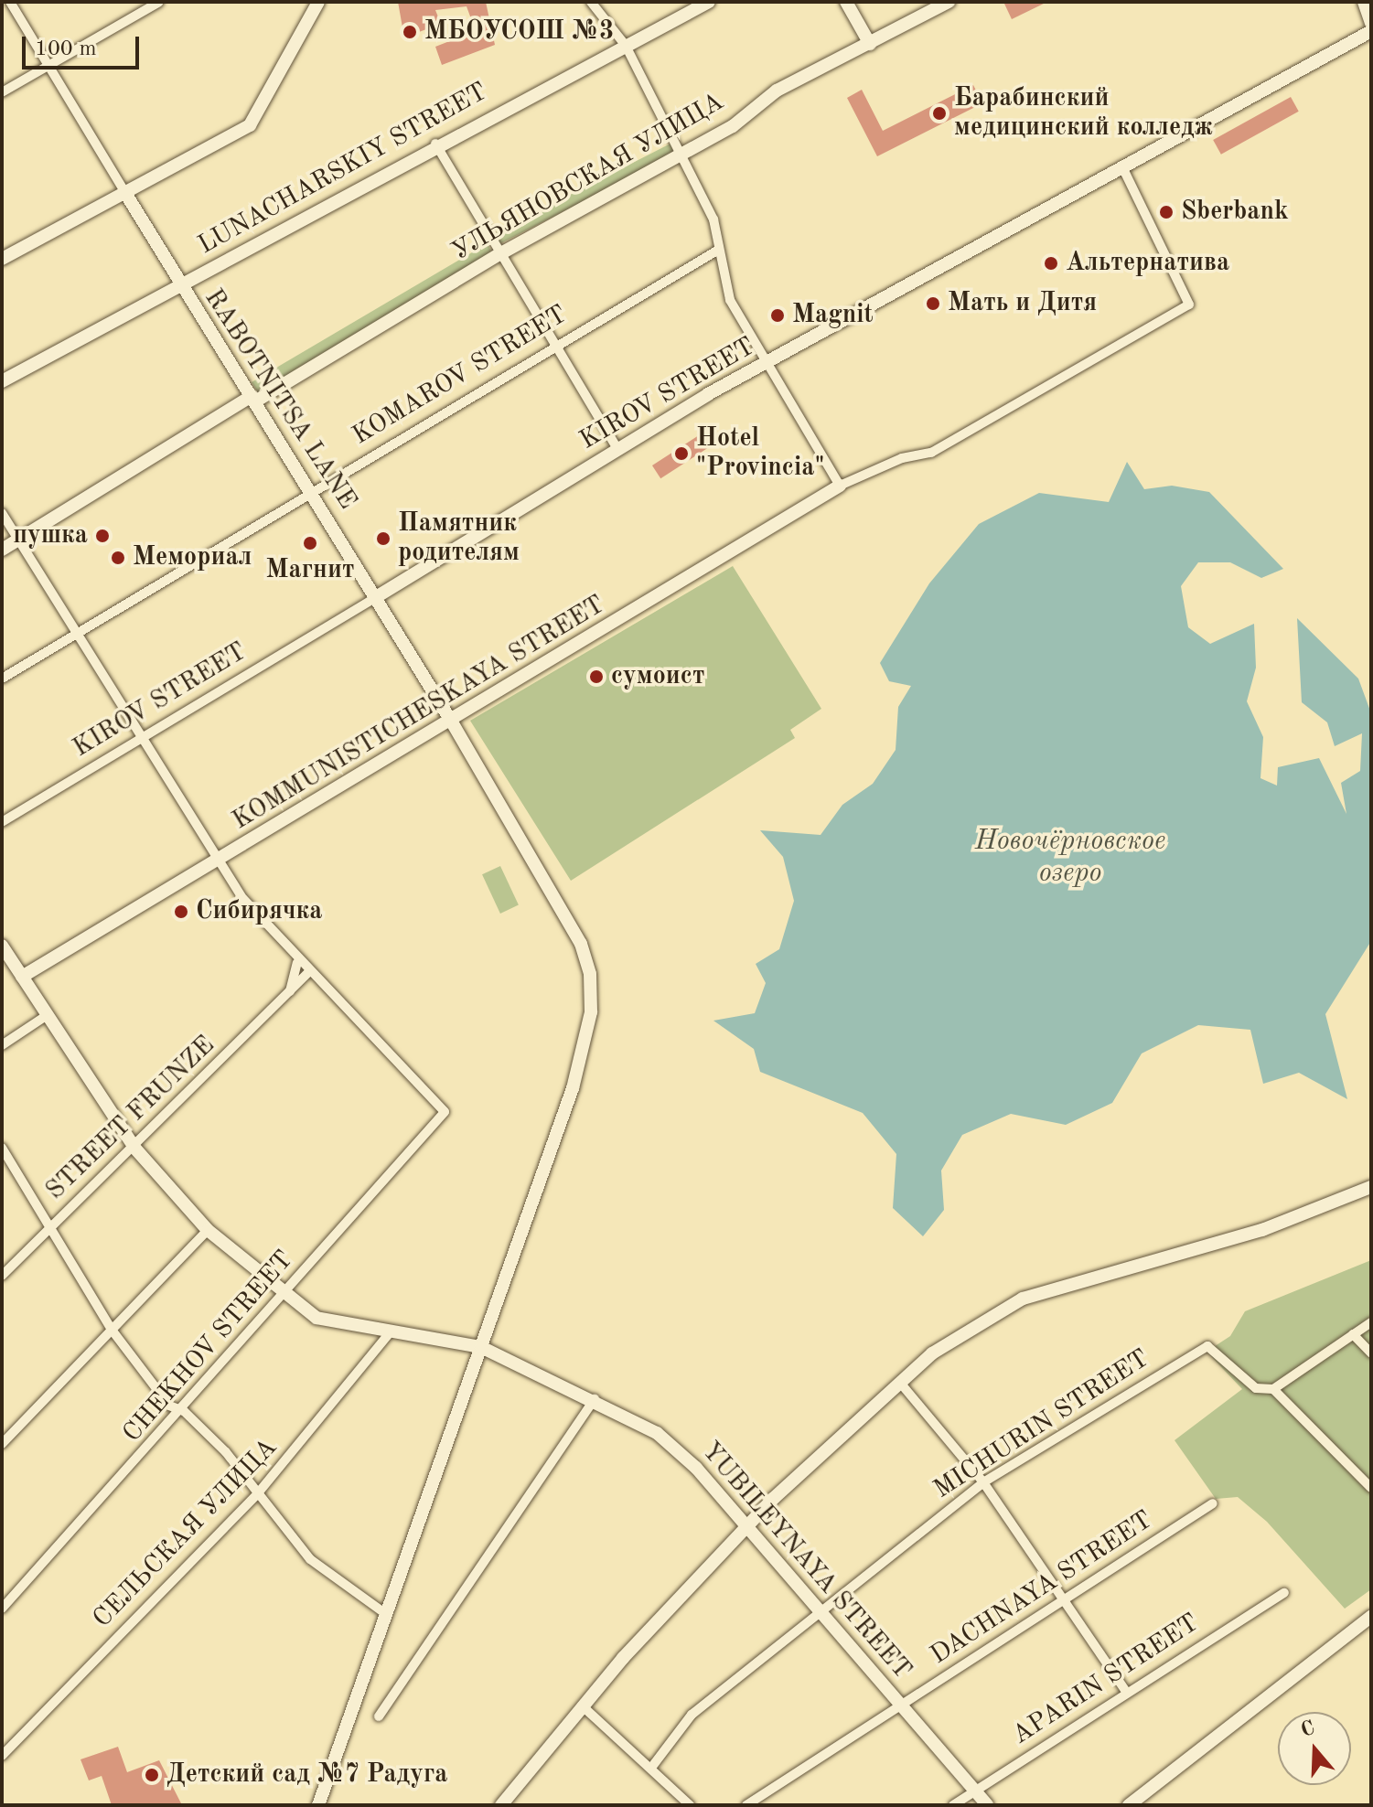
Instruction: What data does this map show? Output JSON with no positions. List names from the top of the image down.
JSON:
{
  "streets": {
    "street": [
      "LUNACHARSKIY STREET",
      "УЛЬЯНОВСКАЯ УЛИЦА",
      "KOMAROV STREET",
      "KIROV STREET",
      "RABOTNITSA LANE",
      "KOMMUNISTICHESKAYA STREET",
      "STREET FRUNZE",
      "CHEKHOV STREET",
      "MICHURIN STREET",
      "СЕЛЬСКАЯ УЛИЦА",
      "YUBILEYNAYA STREET",
      "DACHNAYA STREET",
      "APARIN STREET"
    ]
  },
  "crossings": [
    ["LUNACHARSKIY STREET", "RABOTNITSA LANE"],
    ["УЛЬЯНОВСКАЯ УЛИЦА", "RABOTNITSA LANE"],
    ["KOMAROV STREET", "RABOTNITSA LANE"],
    ["KIROV STREET", "RABOTNITSA LANE"],
    ["RABOTNITSA LANE", "KOMMUNISTICHESKAYA STREET"],
    ["RABOTNITSA LANE", "YUBILEYNAYA STREET"],
    ["KOMMUNISTICHESKAYA STREET", "YUBILEYNAYA STREET"],
    ["STREET FRUNZE", "CHEKHOV STREET"],
    ["STREET FRUNZE", "YUBILEYNAYA STREET"],
    ["CHEKHOV STREET", "YUBILEYNAYA STREET"],
    ["MICHURIN STREET", "YUBILEYNAYA STREET"],
    ["СЕЛЬСКАЯ УЛИЦА", "YUBILEYNAYA STREET"],
    ["YUBILEYNAYA STREET", "DACHNAYA STREET"],
    ["YUBILEYNAYA STREET", "APARIN STREET"]
  ],
  "water": ["Новочёрновское озеро"],
  "places": [
    "МБОУСОШ №3",
    "Барабинский медицинский колледж",
    "Sberbank",
    "Альтернатива",
    "Мать и Дитя",
    "Magnit",
    "Hotel \"Provincia\"",
    "пушка",
    "Памятник родителям",
    "Магнит",
    "Мемориал",
    "сумоист",
    "Сибирячка",
    "Детский сад №7 Радуга"
  ],
  "scale_bar": "100 m",
  "north": "top"
}
